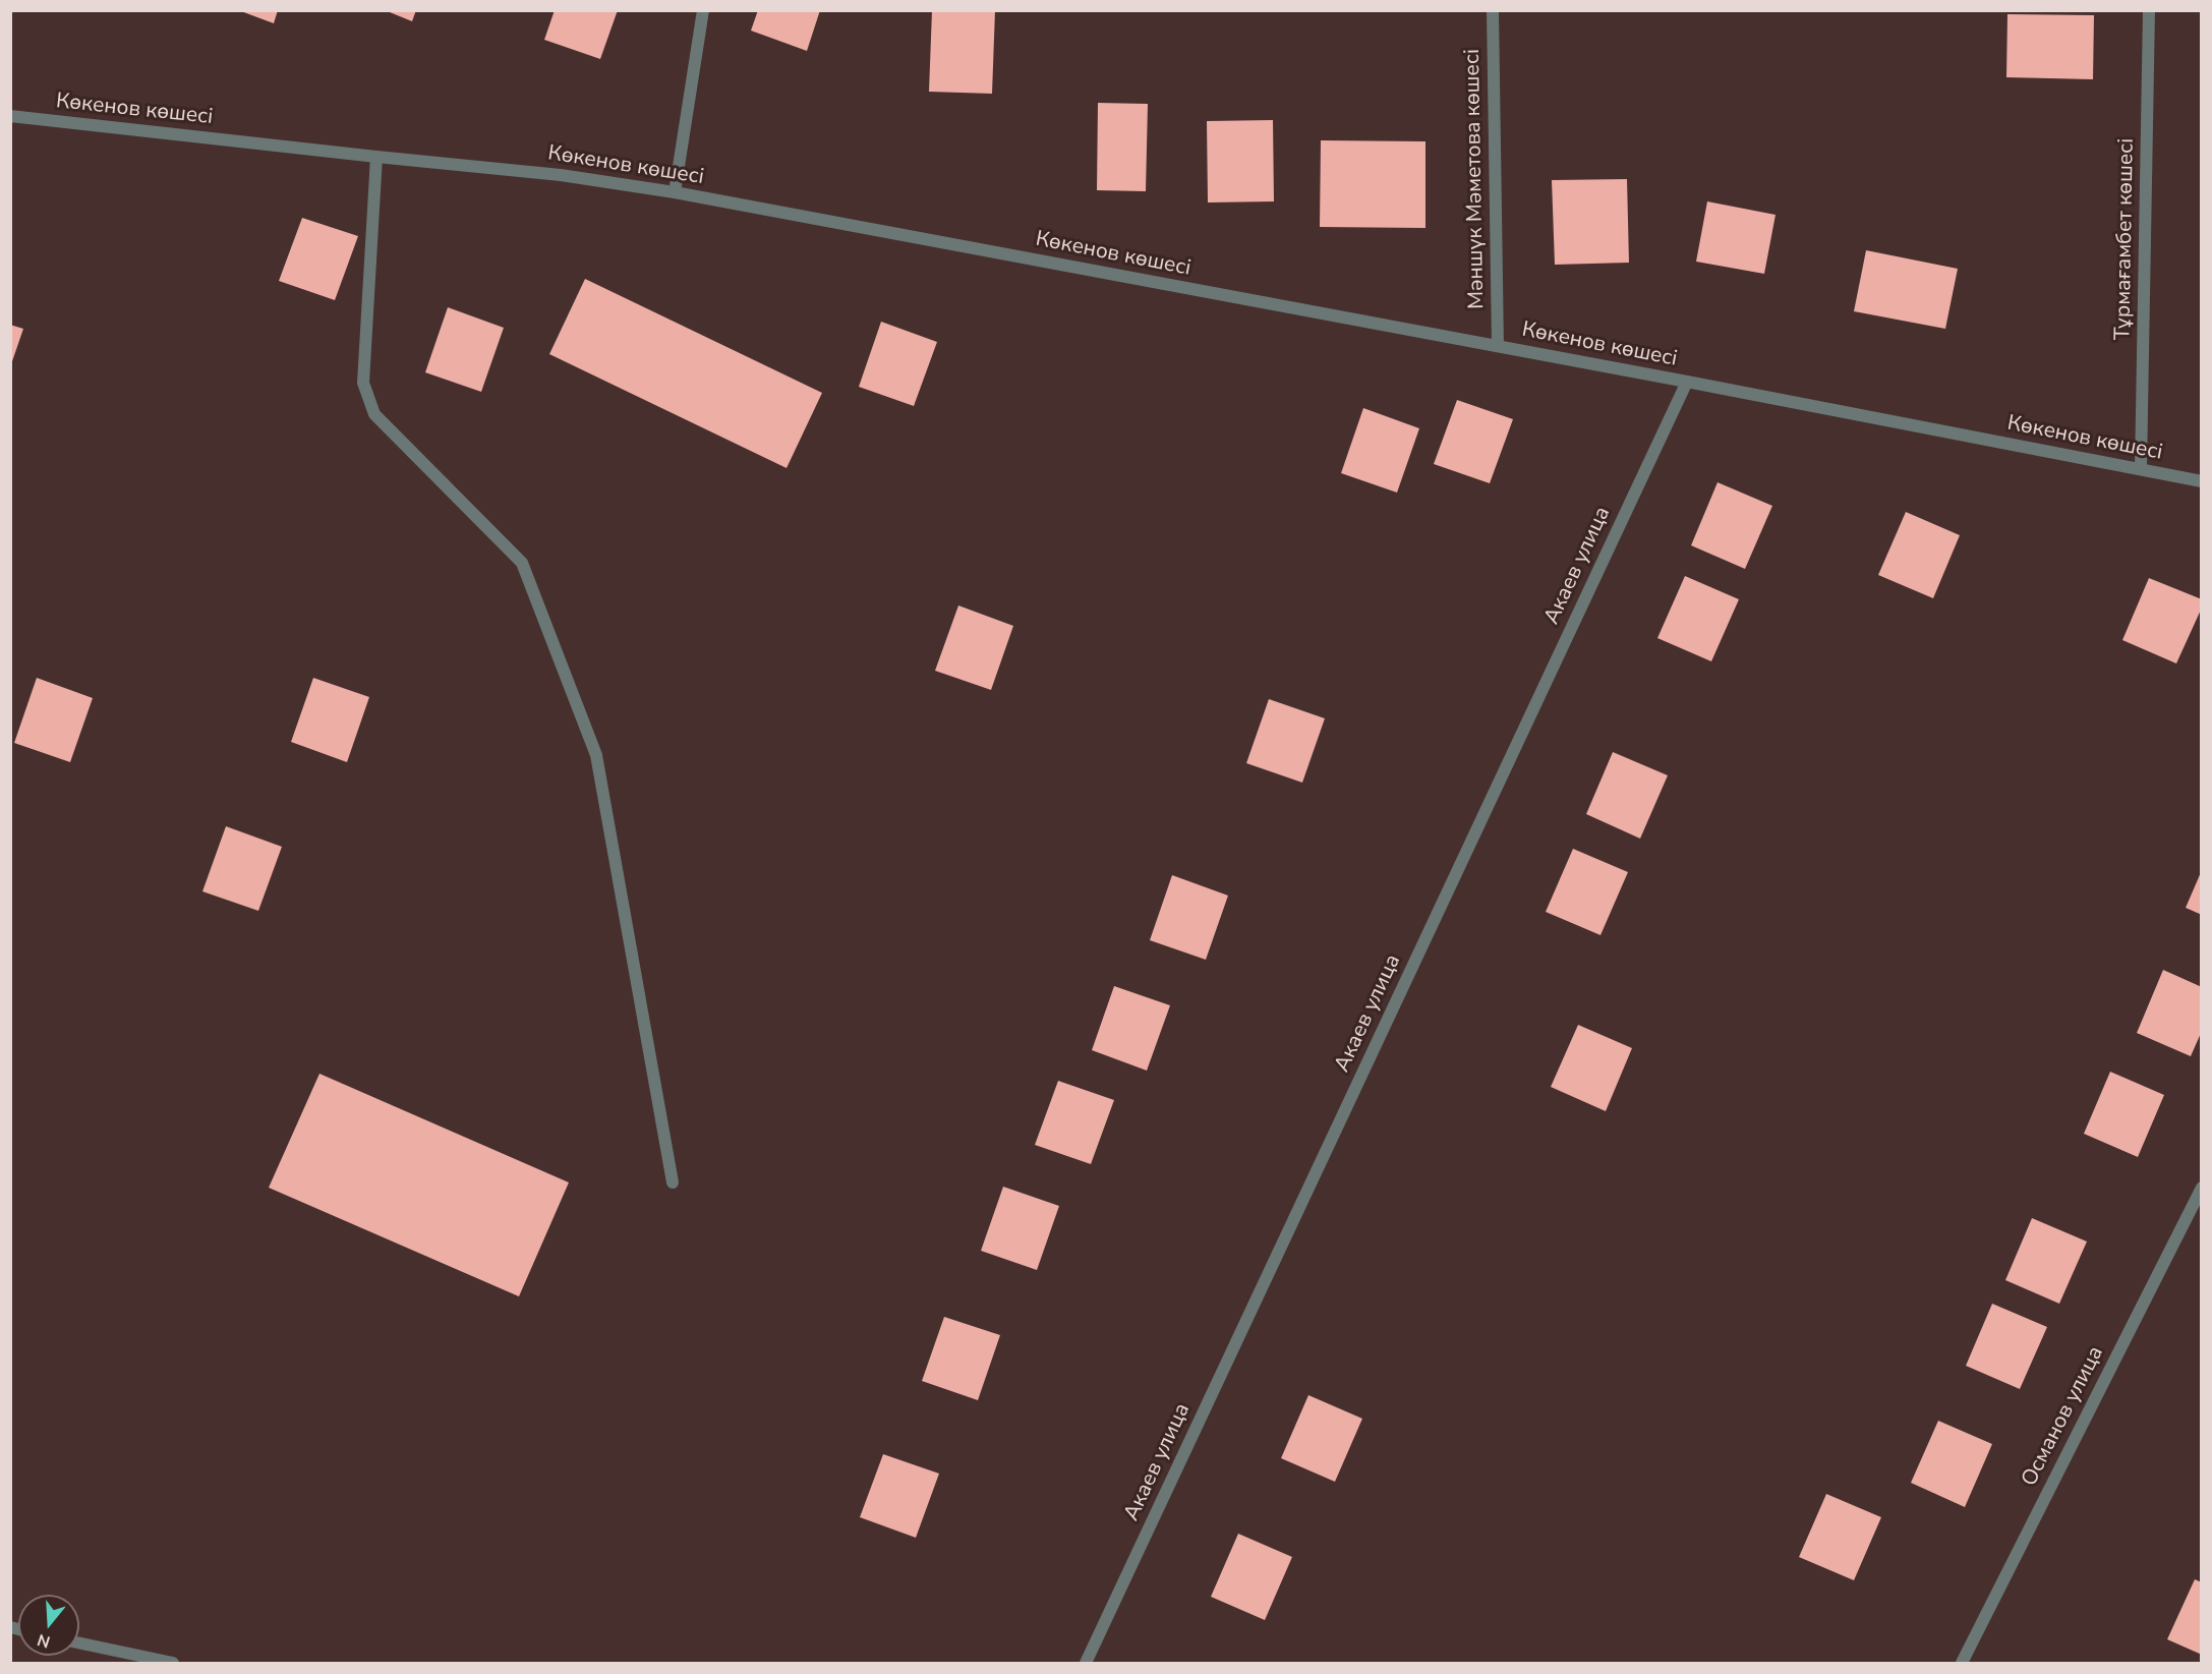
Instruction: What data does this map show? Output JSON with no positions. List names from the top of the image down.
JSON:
{
  "streets": {
    "street": [
      "Көкенов көшесі",
      "Мәншүк Мәметова көшесі",
      "Тұрмағамбет көшесі",
      "Акаев улица",
      "Османов улица"
    ]
  },
  "crossings": [
    ["Көкенов көшесі", "Мәншүк Мәметова көшесі"],
    ["Көкенов көшесі", "Тұрмағамбет көшесі"],
    ["Көкенов көшесі", "Акаев улица"]
  ],
  "north": "bottom"
}
